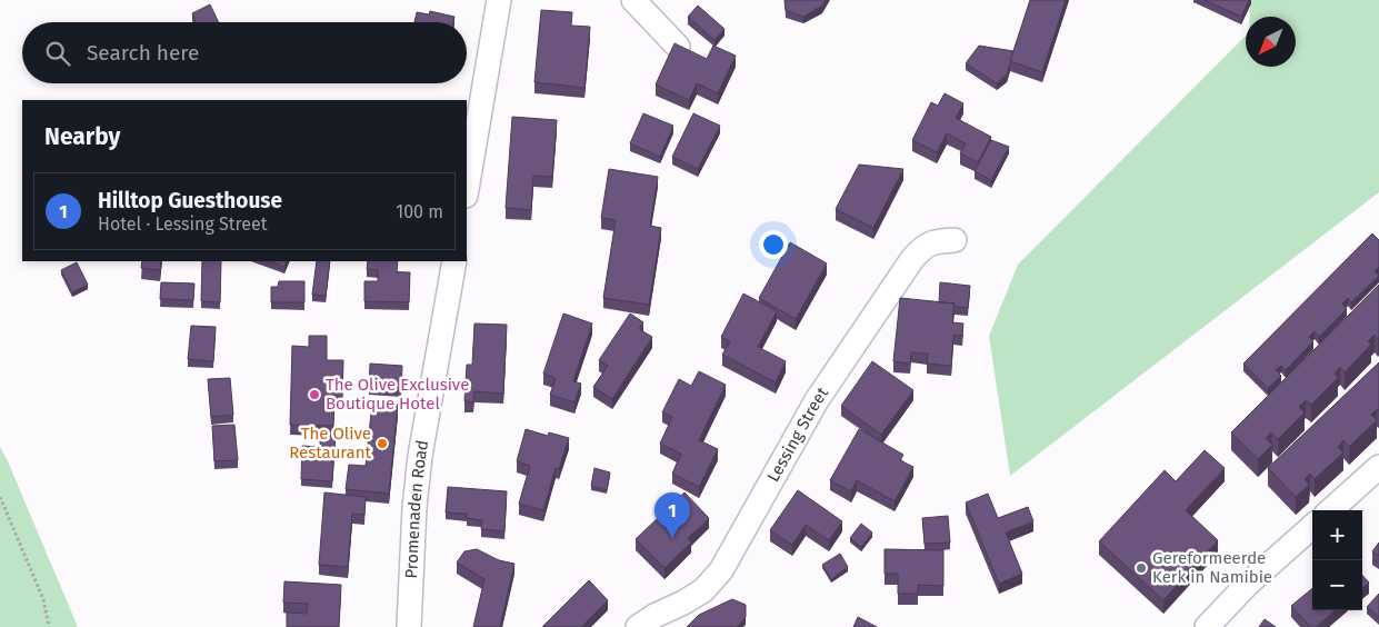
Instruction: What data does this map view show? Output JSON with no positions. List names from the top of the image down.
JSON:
{
  "streets": {
    "street": ["Lessing Street", "Promenaden Road"]
  },
  "places": ["The Olive Exclusive Boutique Hotel", "The Olive Restaurant", "Gereformeerde Kerk in Namibie"],
  "north": "bottom left",
  "page": {
    "search": "Search here",
    "heading": "Nearby",
    "list": [
      {
        "mark": "1",
        "name": "Hilltop Guesthouse",
        "note": "Hotel · Lessing Street",
        "value": "100 m"
      }
    ],
    "pins": "1",
    "map_buttons": ["+", "−"]
  }
}
